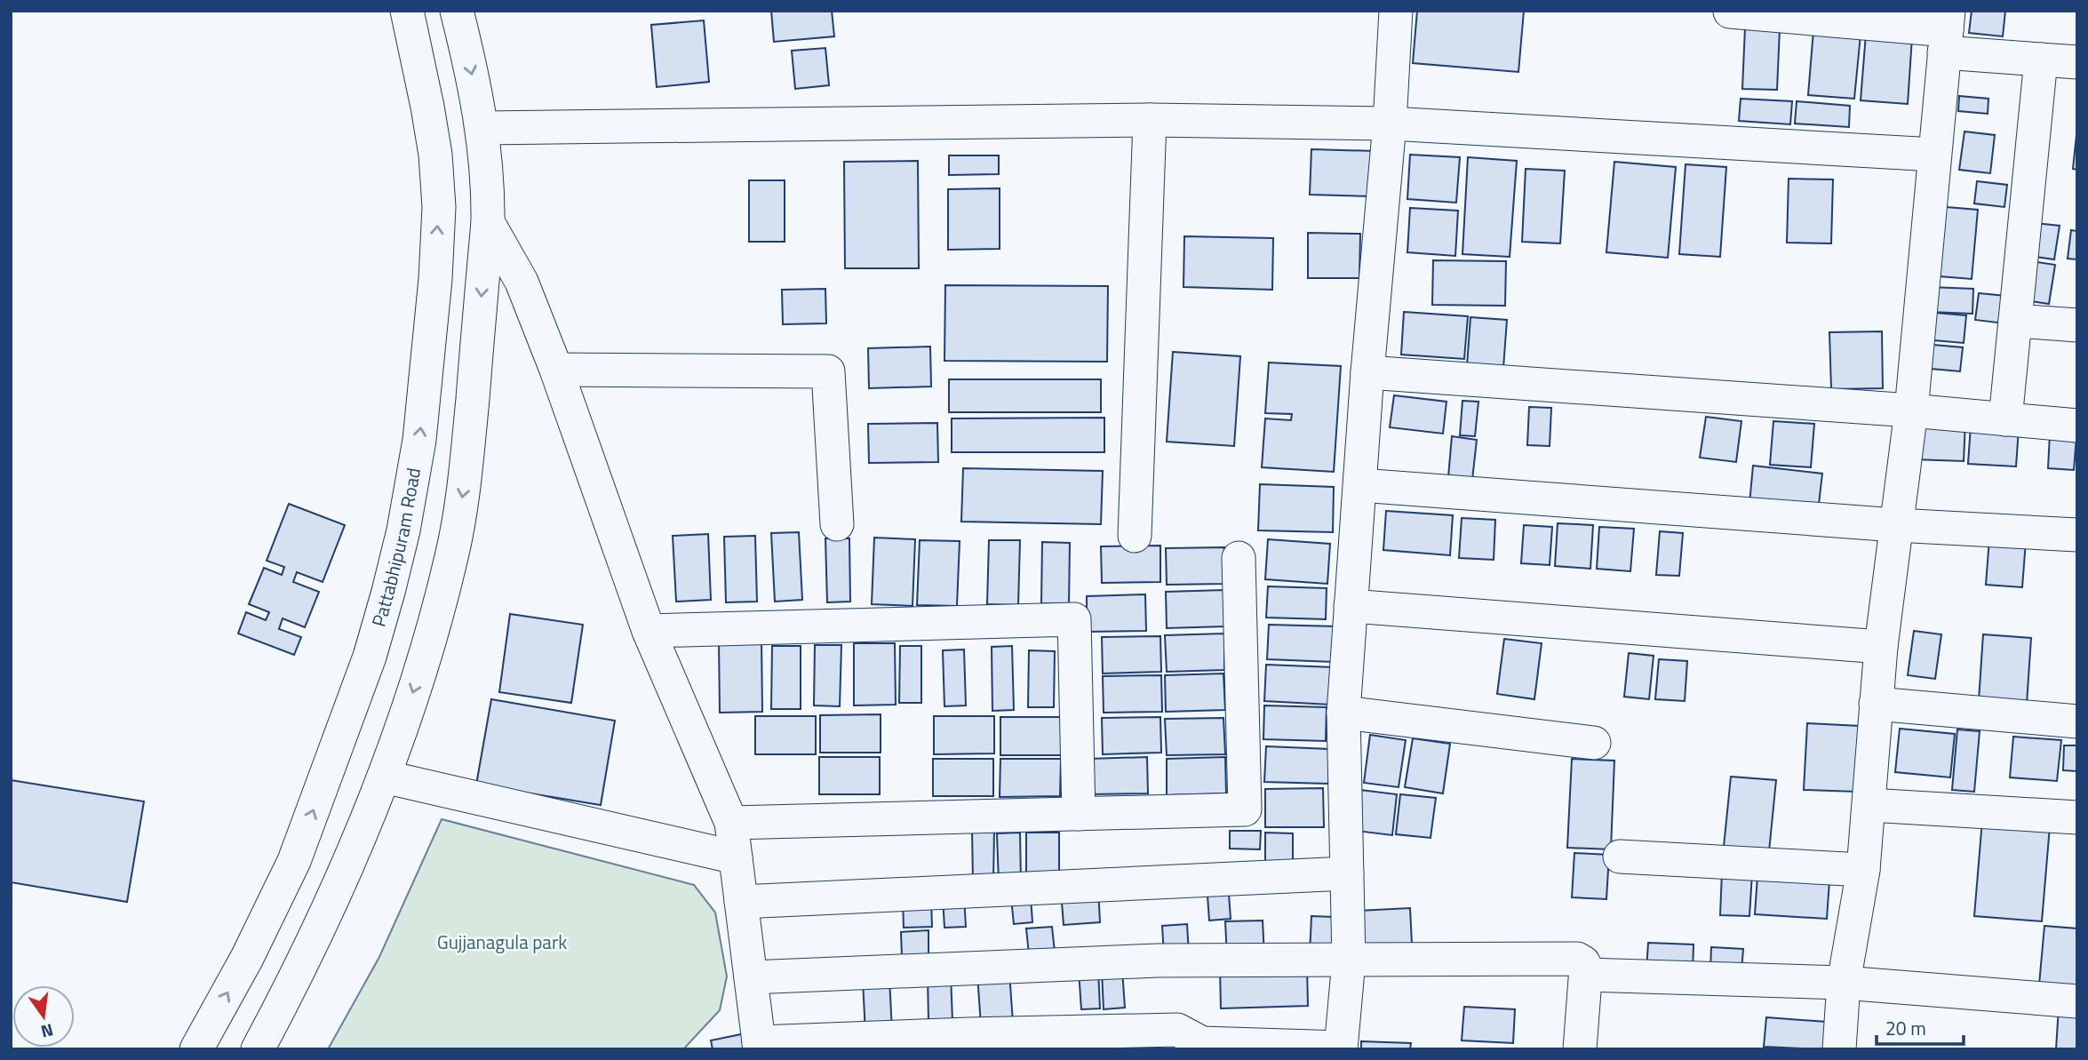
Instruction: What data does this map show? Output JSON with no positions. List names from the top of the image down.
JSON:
{
  "streets": {
    "street": ["Pattabhipuram Road"]
  },
  "parks": ["Gujjanagula park"],
  "scale_bar": "20 m",
  "north": "bottom"
}
